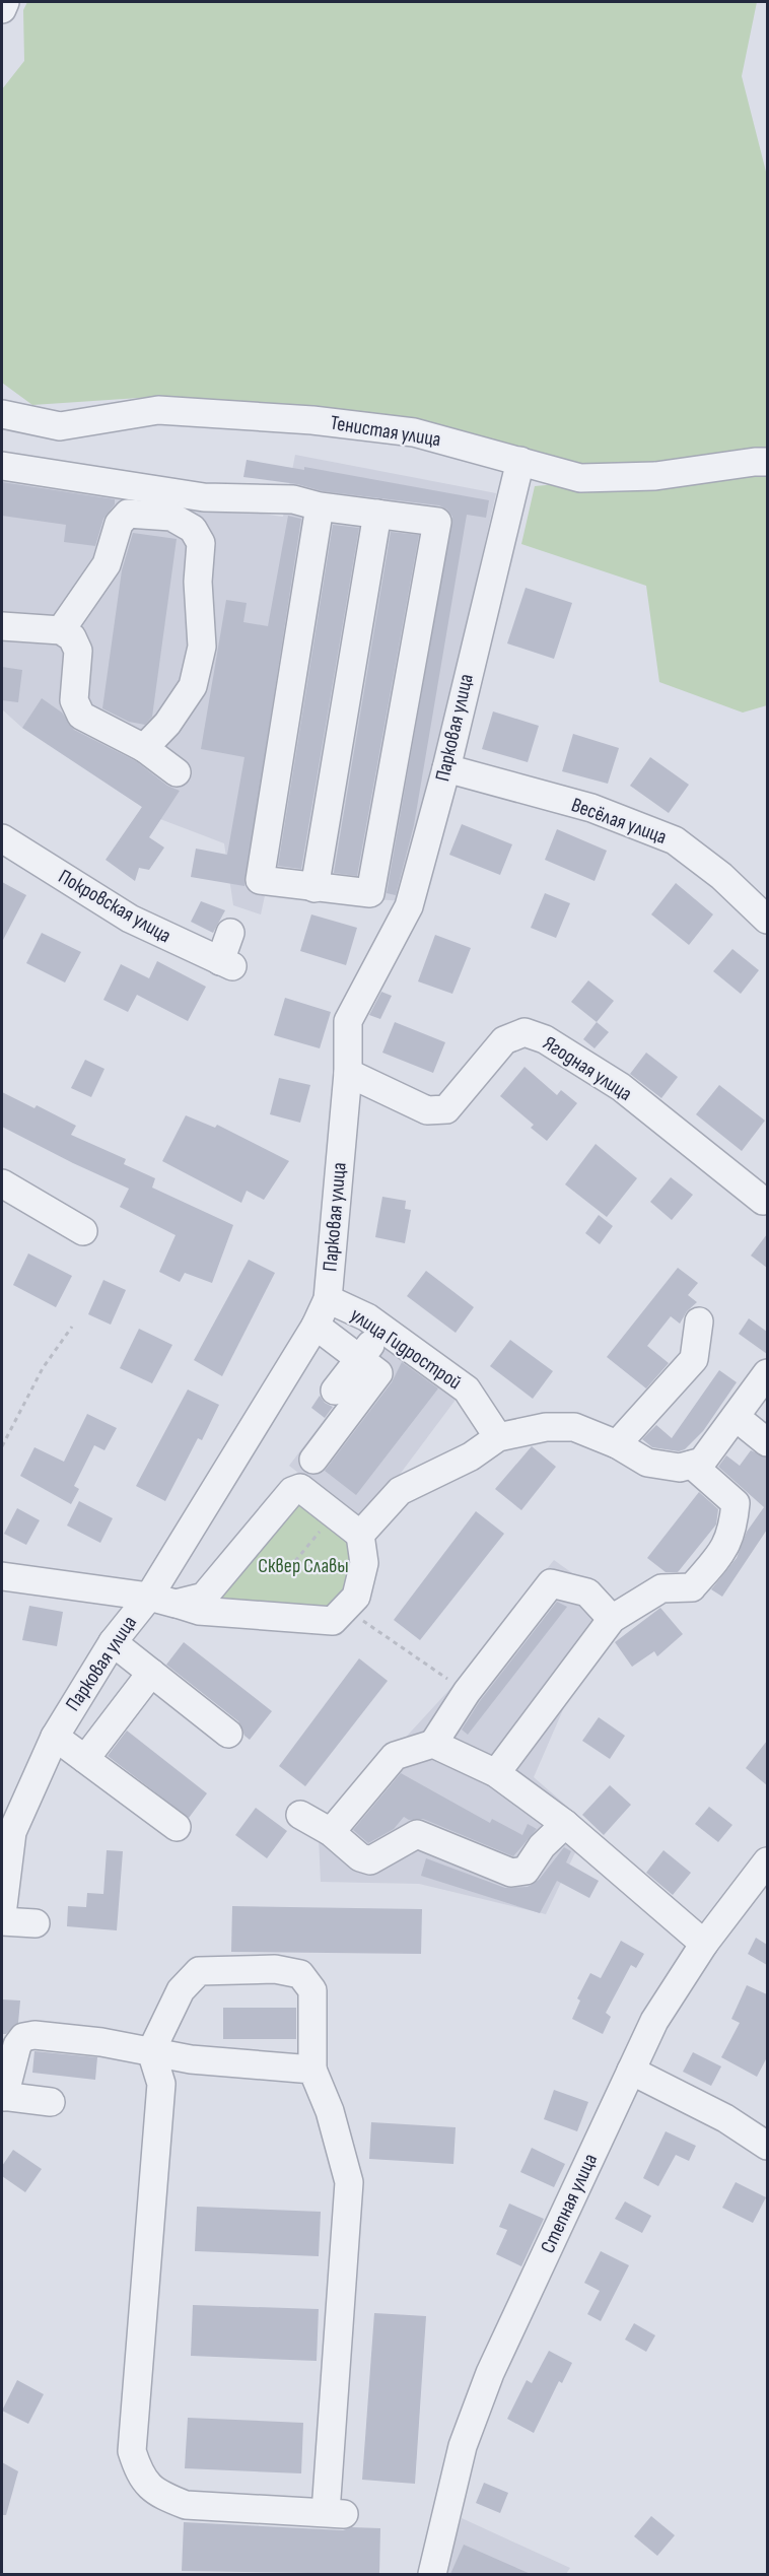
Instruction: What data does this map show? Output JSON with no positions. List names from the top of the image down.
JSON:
{
  "streets": {
    "street": [
      "Тенистая улица",
      "Парковая улица",
      "Весёлая улица",
      "Покровская улица",
      "Ягодная улица",
      "улица Гидрострой",
      "Степная улица"
    ]
  },
  "crossings": [
    ["Тенистая улица", "Парковая улица"],
    ["Парковая улица", "Весёлая улица"],
    ["Парковая улица", "Ягодная улица"],
    ["Парковая улица", "улица Гидрострой"]
  ],
  "parks": ["Сквер Славы"]
}
